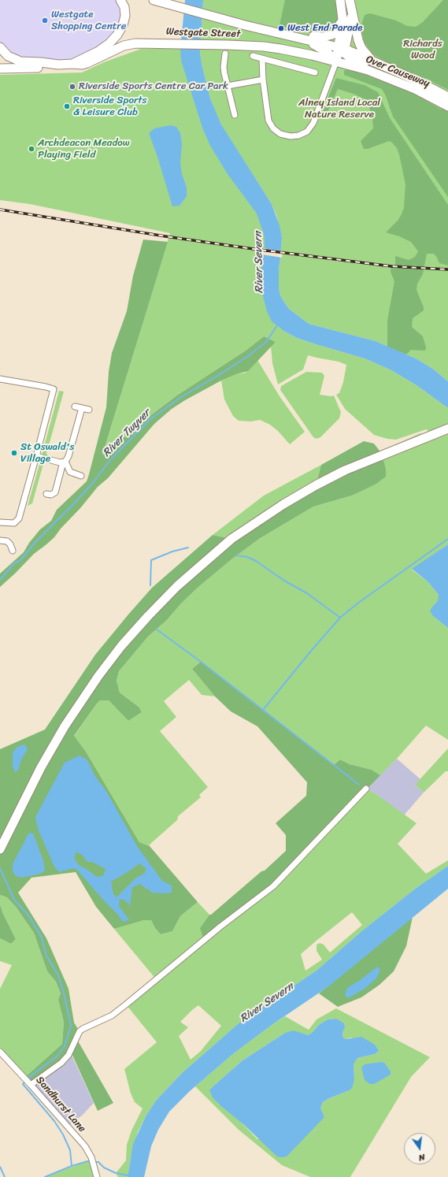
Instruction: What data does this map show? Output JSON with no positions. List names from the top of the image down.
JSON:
{
  "streets": {
    "main road": ["Westgate Street", "Over Causeway"],
    "street": ["Sandhurst Lane"]
  },
  "crossings": [
    ["Westgate Street", "Over Causeway"]
  ],
  "water": ["River Severn", "River Twyver"],
  "parks": ["Richards Wood", "Alney Island Local Nature Reserve"],
  "places": [
    "Westgate Shopping Centre",
    "West End Parade",
    "Riverside Sports Centre Car Park",
    "Riverside Sports & Leisure Club",
    "Archdeacon Meadow Playing Field",
    "St Oswald's Village"
  ],
  "north": "bottom"
}
